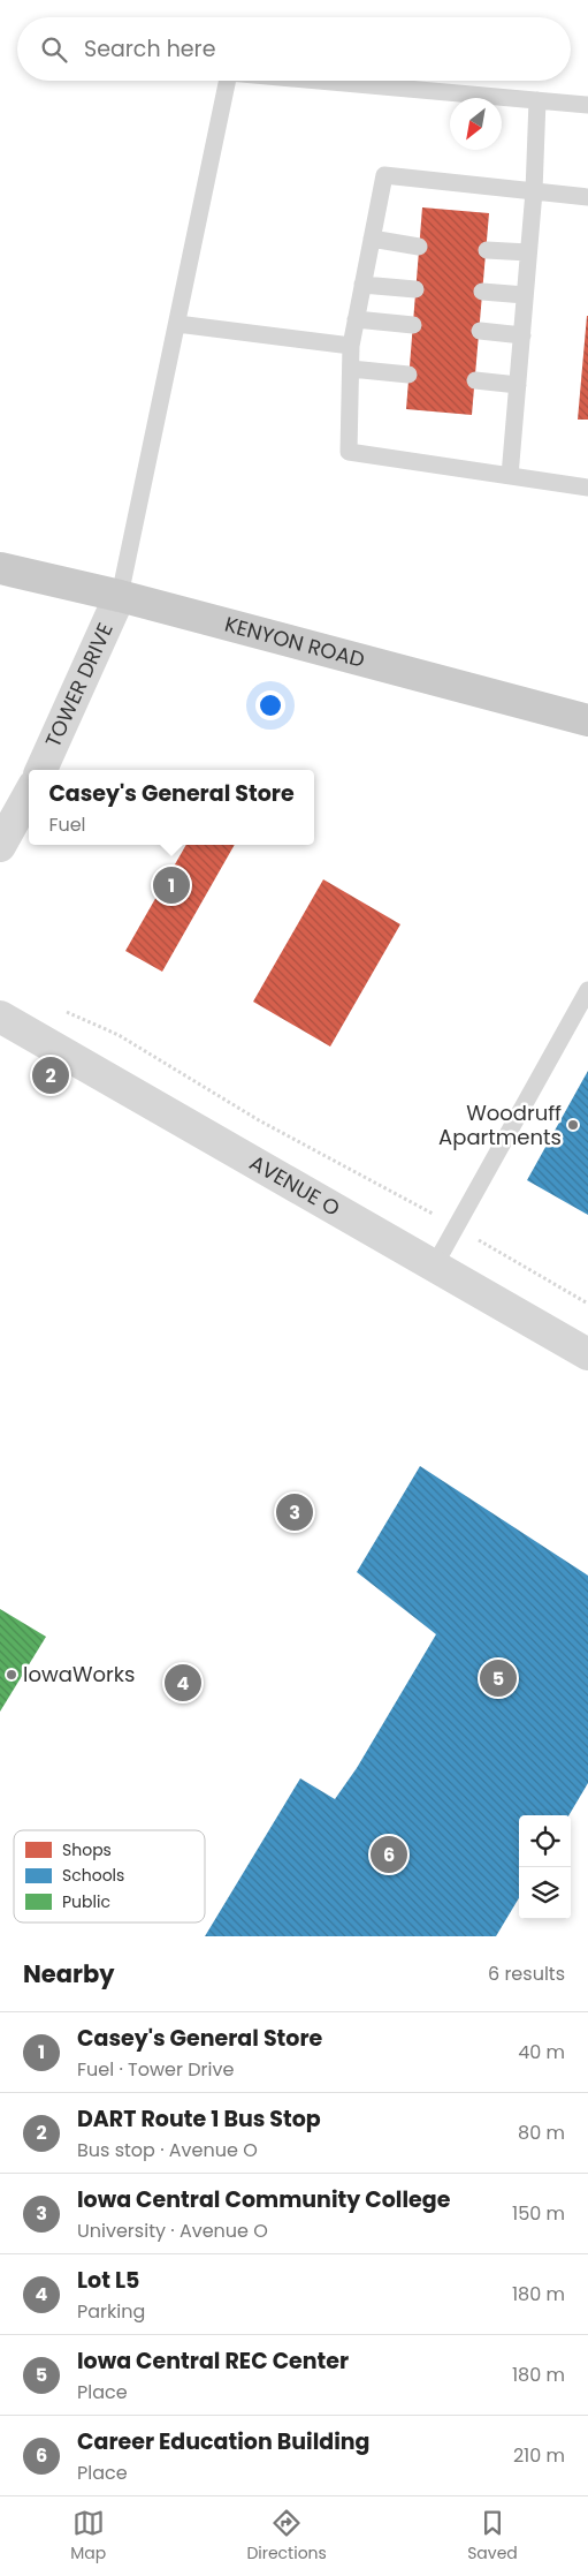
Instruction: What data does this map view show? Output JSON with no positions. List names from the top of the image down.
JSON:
{
  "streets": {
    "main road": ["KENYON ROAD"],
    "street": ["TOWER DRIVE", "AVENUE O"]
  },
  "crossings": [
    ["KENYON ROAD", "TOWER DRIVE"]
  ],
  "places": ["Woodruff Apartments", "IowaWorks"],
  "legend": ["Shops", "Schools", "Public"],
  "north": "bottom left",
  "page": {
    "search": "Search here",
    "popup": ["Casey's General Store", "Fuel"],
    "pins": [
      "1",
      "2",
      "3",
      "5",
      "4",
      "6"
    ],
    "heading": ["Nearby", "6 results"],
    "list": [
      {
        "mark": "1",
        "name": "Casey's General Store",
        "note": "Fuel · Tower Drive",
        "value": "40 m"
      },
      {
        "mark": "2",
        "name": "DART Route 1 Bus Stop",
        "note": "Bus stop · Avenue O",
        "value": "80 m"
      },
      {
        "mark": "3",
        "name": "Iowa Central Community College",
        "note": "University · Avenue O",
        "value": "150 m"
      },
      {
        "mark": "4",
        "name": "Lot L5",
        "note": "Parking",
        "value": "180 m"
      },
      {
        "mark": "5",
        "name": "Iowa Central REC Center",
        "note": "Place",
        "value": "180 m"
      },
      {
        "mark": "6",
        "name": "Career Education Building",
        "note": "Place",
        "value": "210 m"
      }
    ],
    "nav": ["Map", "Directions", "Saved"]
  }
}
